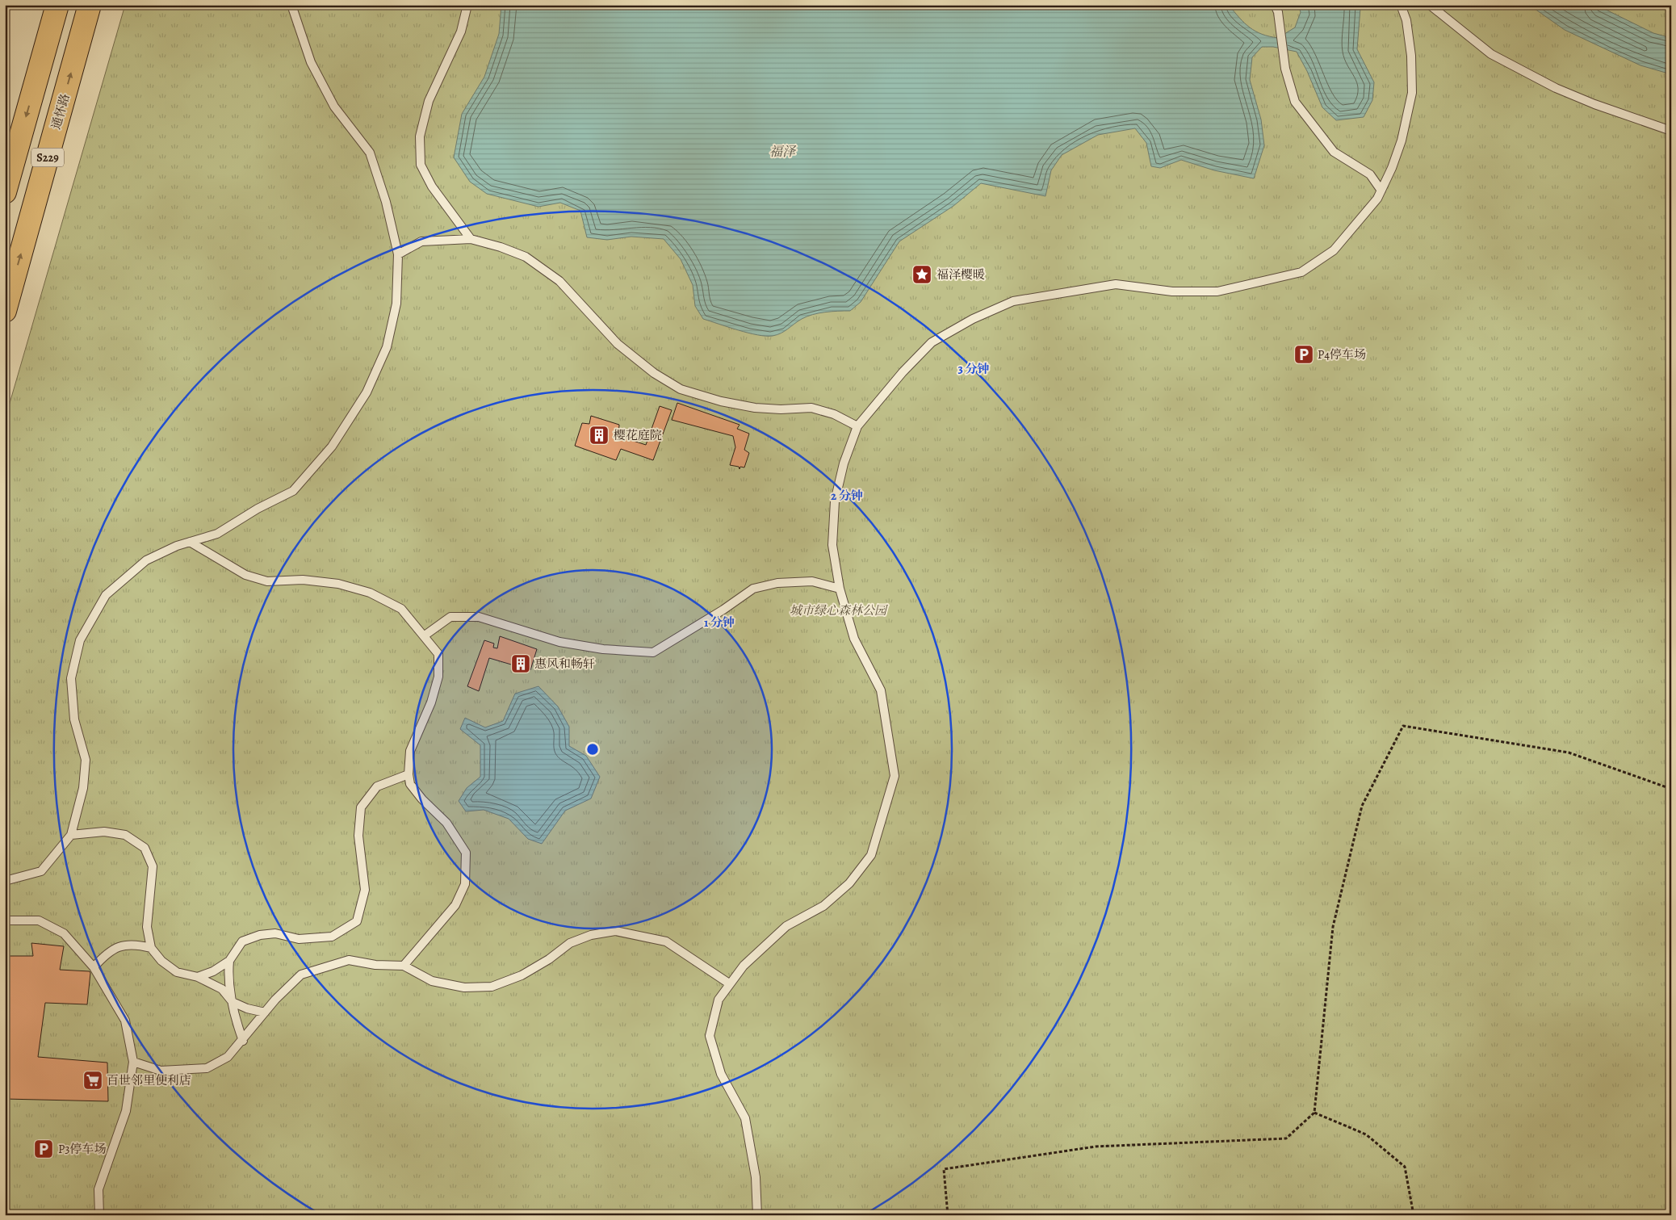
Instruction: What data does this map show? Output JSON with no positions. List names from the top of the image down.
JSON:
{
  "streets": {
    "main road": ["通怀路", "S229"]
  },
  "water": ["福泽"],
  "parks": ["城市绿心森林公园"],
  "places": {
    "place": ["福泽樱暖"],
    "parking": ["P4停车场", "P3停车场"],
    "building": ["樱花庭院", "惠风和畅轩"],
    "supermarket": ["百世邻里便利店"]
  },
  "rings": ["3 分钟", "2 分钟", "1 分钟"]
}
